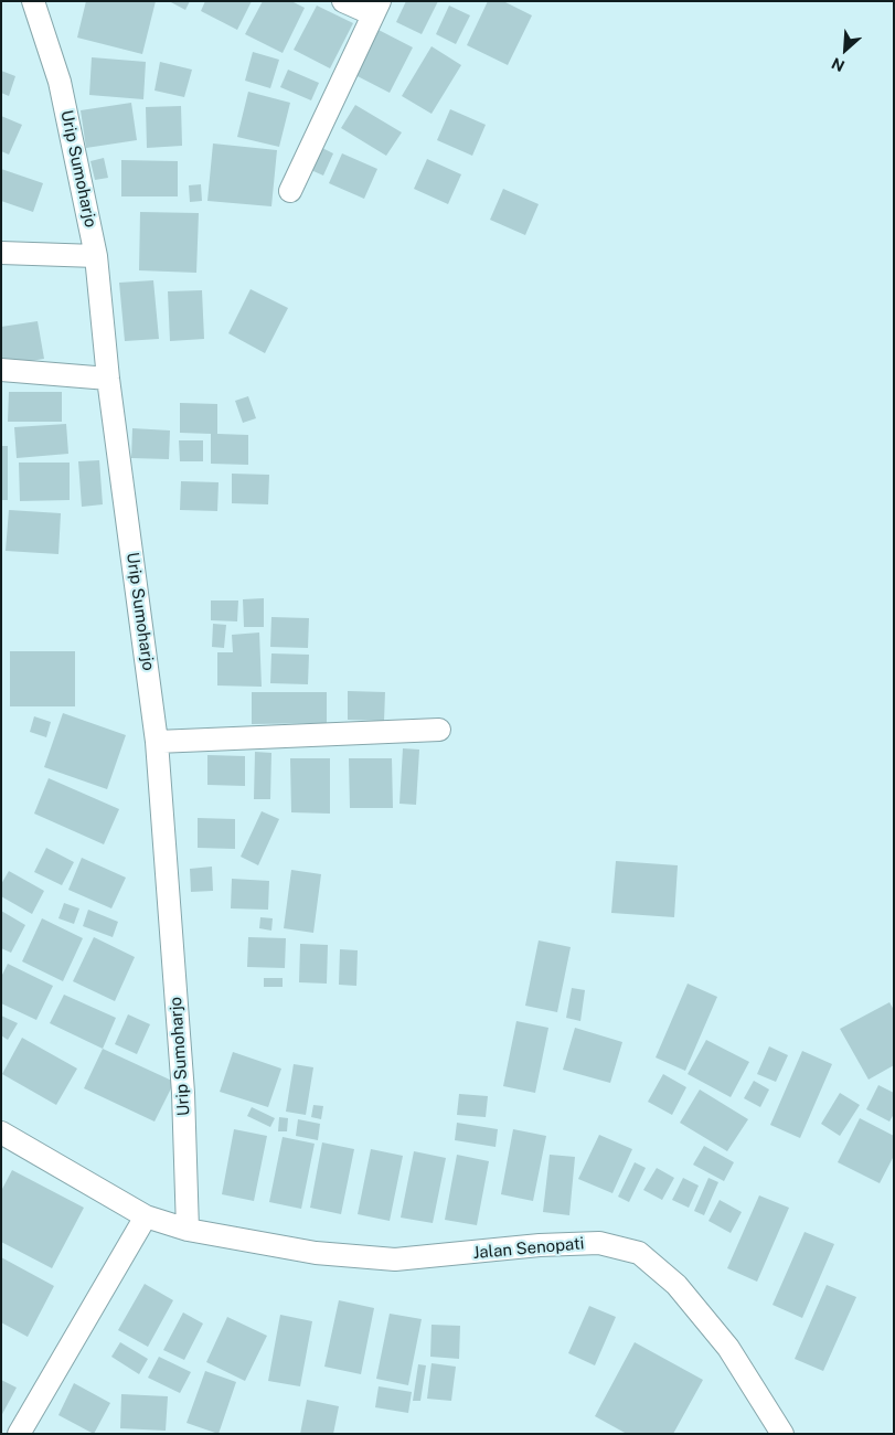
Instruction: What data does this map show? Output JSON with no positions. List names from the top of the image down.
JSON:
{
  "streets": {
    "street": ["Urip Sumoharjo", "Jalan Senopati"]
  },
  "crossings": [
    ["Urip Sumoharjo", "Jalan Senopati"]
  ],
  "north": "bottom left"
}
